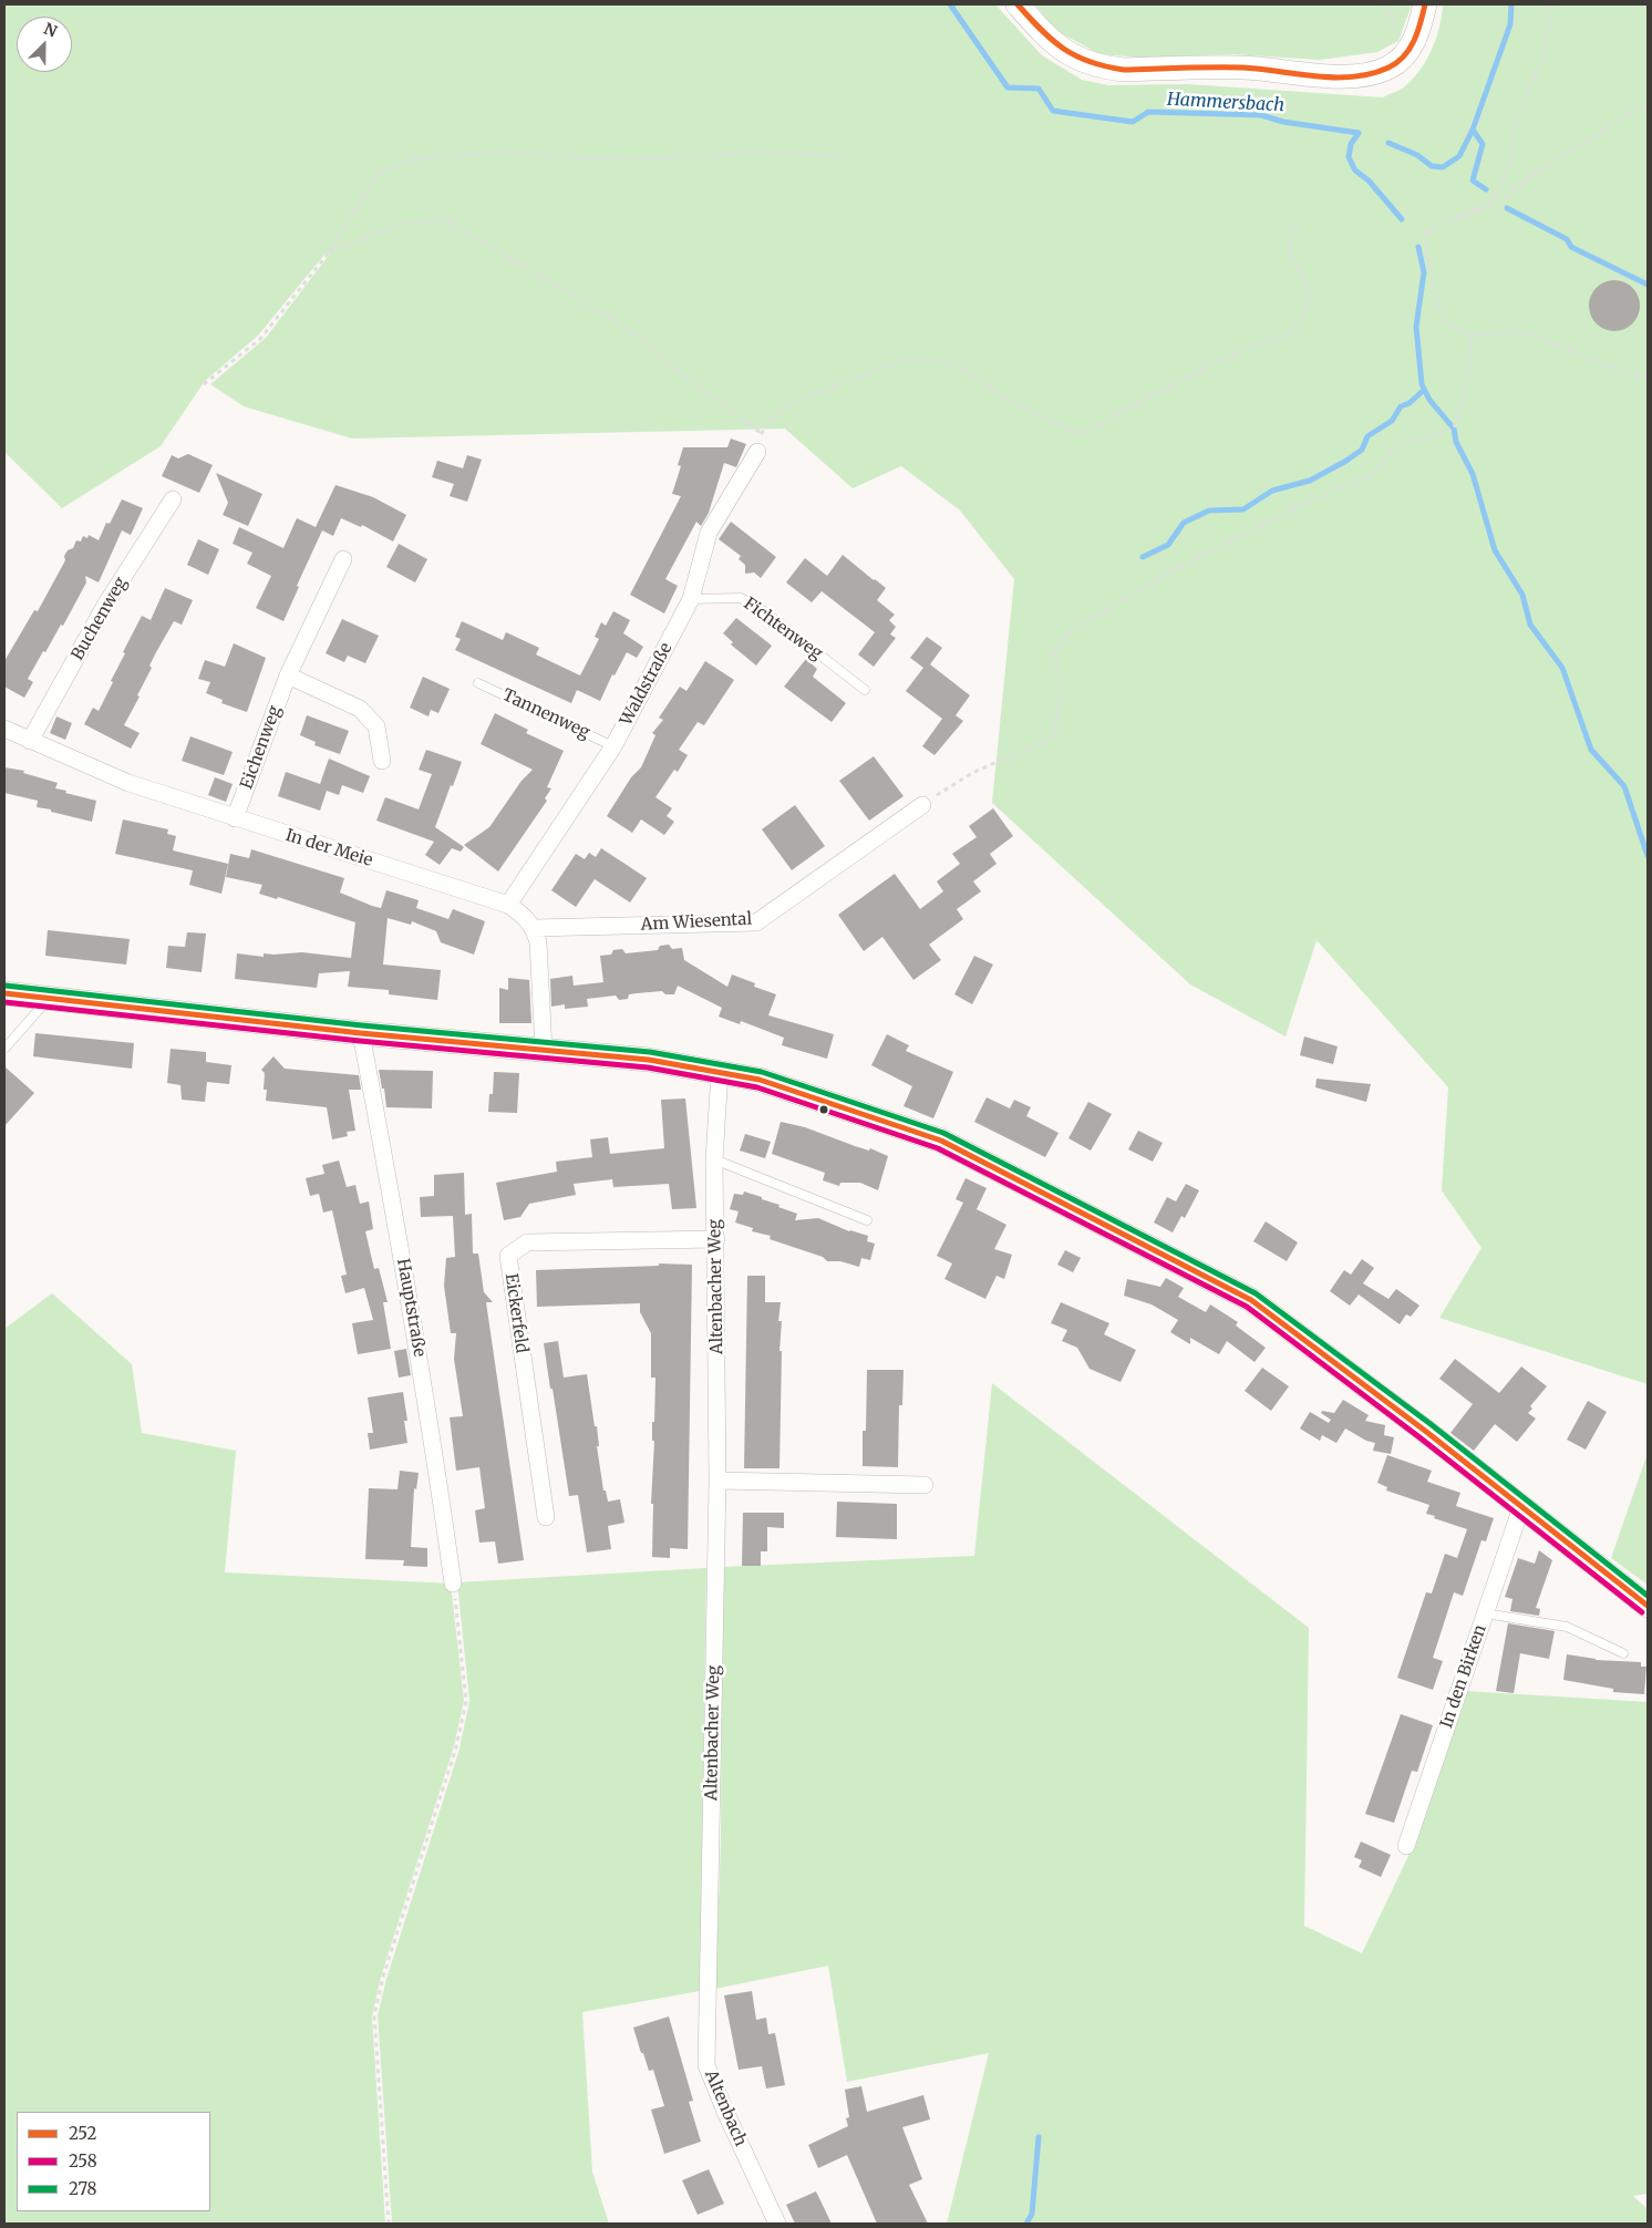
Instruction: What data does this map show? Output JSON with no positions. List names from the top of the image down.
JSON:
{
  "streets": {
    "street": [
      "Buchenweg",
      "Waldstraße",
      "Eichenweg",
      "In der Meie",
      "Am Wiesental",
      "Altenbacher Weg",
      "Hauptstraße",
      "Eickerfeld",
      "In den Birken",
      "Altenbach"
    ],
    "lane": ["Fichtenweg", "Tannenweg"]
  },
  "crossings": [
    ["Buchenweg", "In der Meie"],
    ["Fichtenweg", "Waldstraße"],
    ["Waldstraße", "Tannenweg"],
    ["Waldstraße", "In der Meie"],
    ["Eichenweg", "In der Meie"],
    ["In der Meie", "Am Wiesental"],
    ["Altenbacher Weg", "Eickerfeld"],
    ["Altenbacher Weg", "Altenbach"]
  ],
  "water": ["Hammersbach"],
  "lines": ["transit line 252", "transit line 278", "transit line 258"],
  "legend": ["252", "258", "278"],
  "north": "top right"
}
